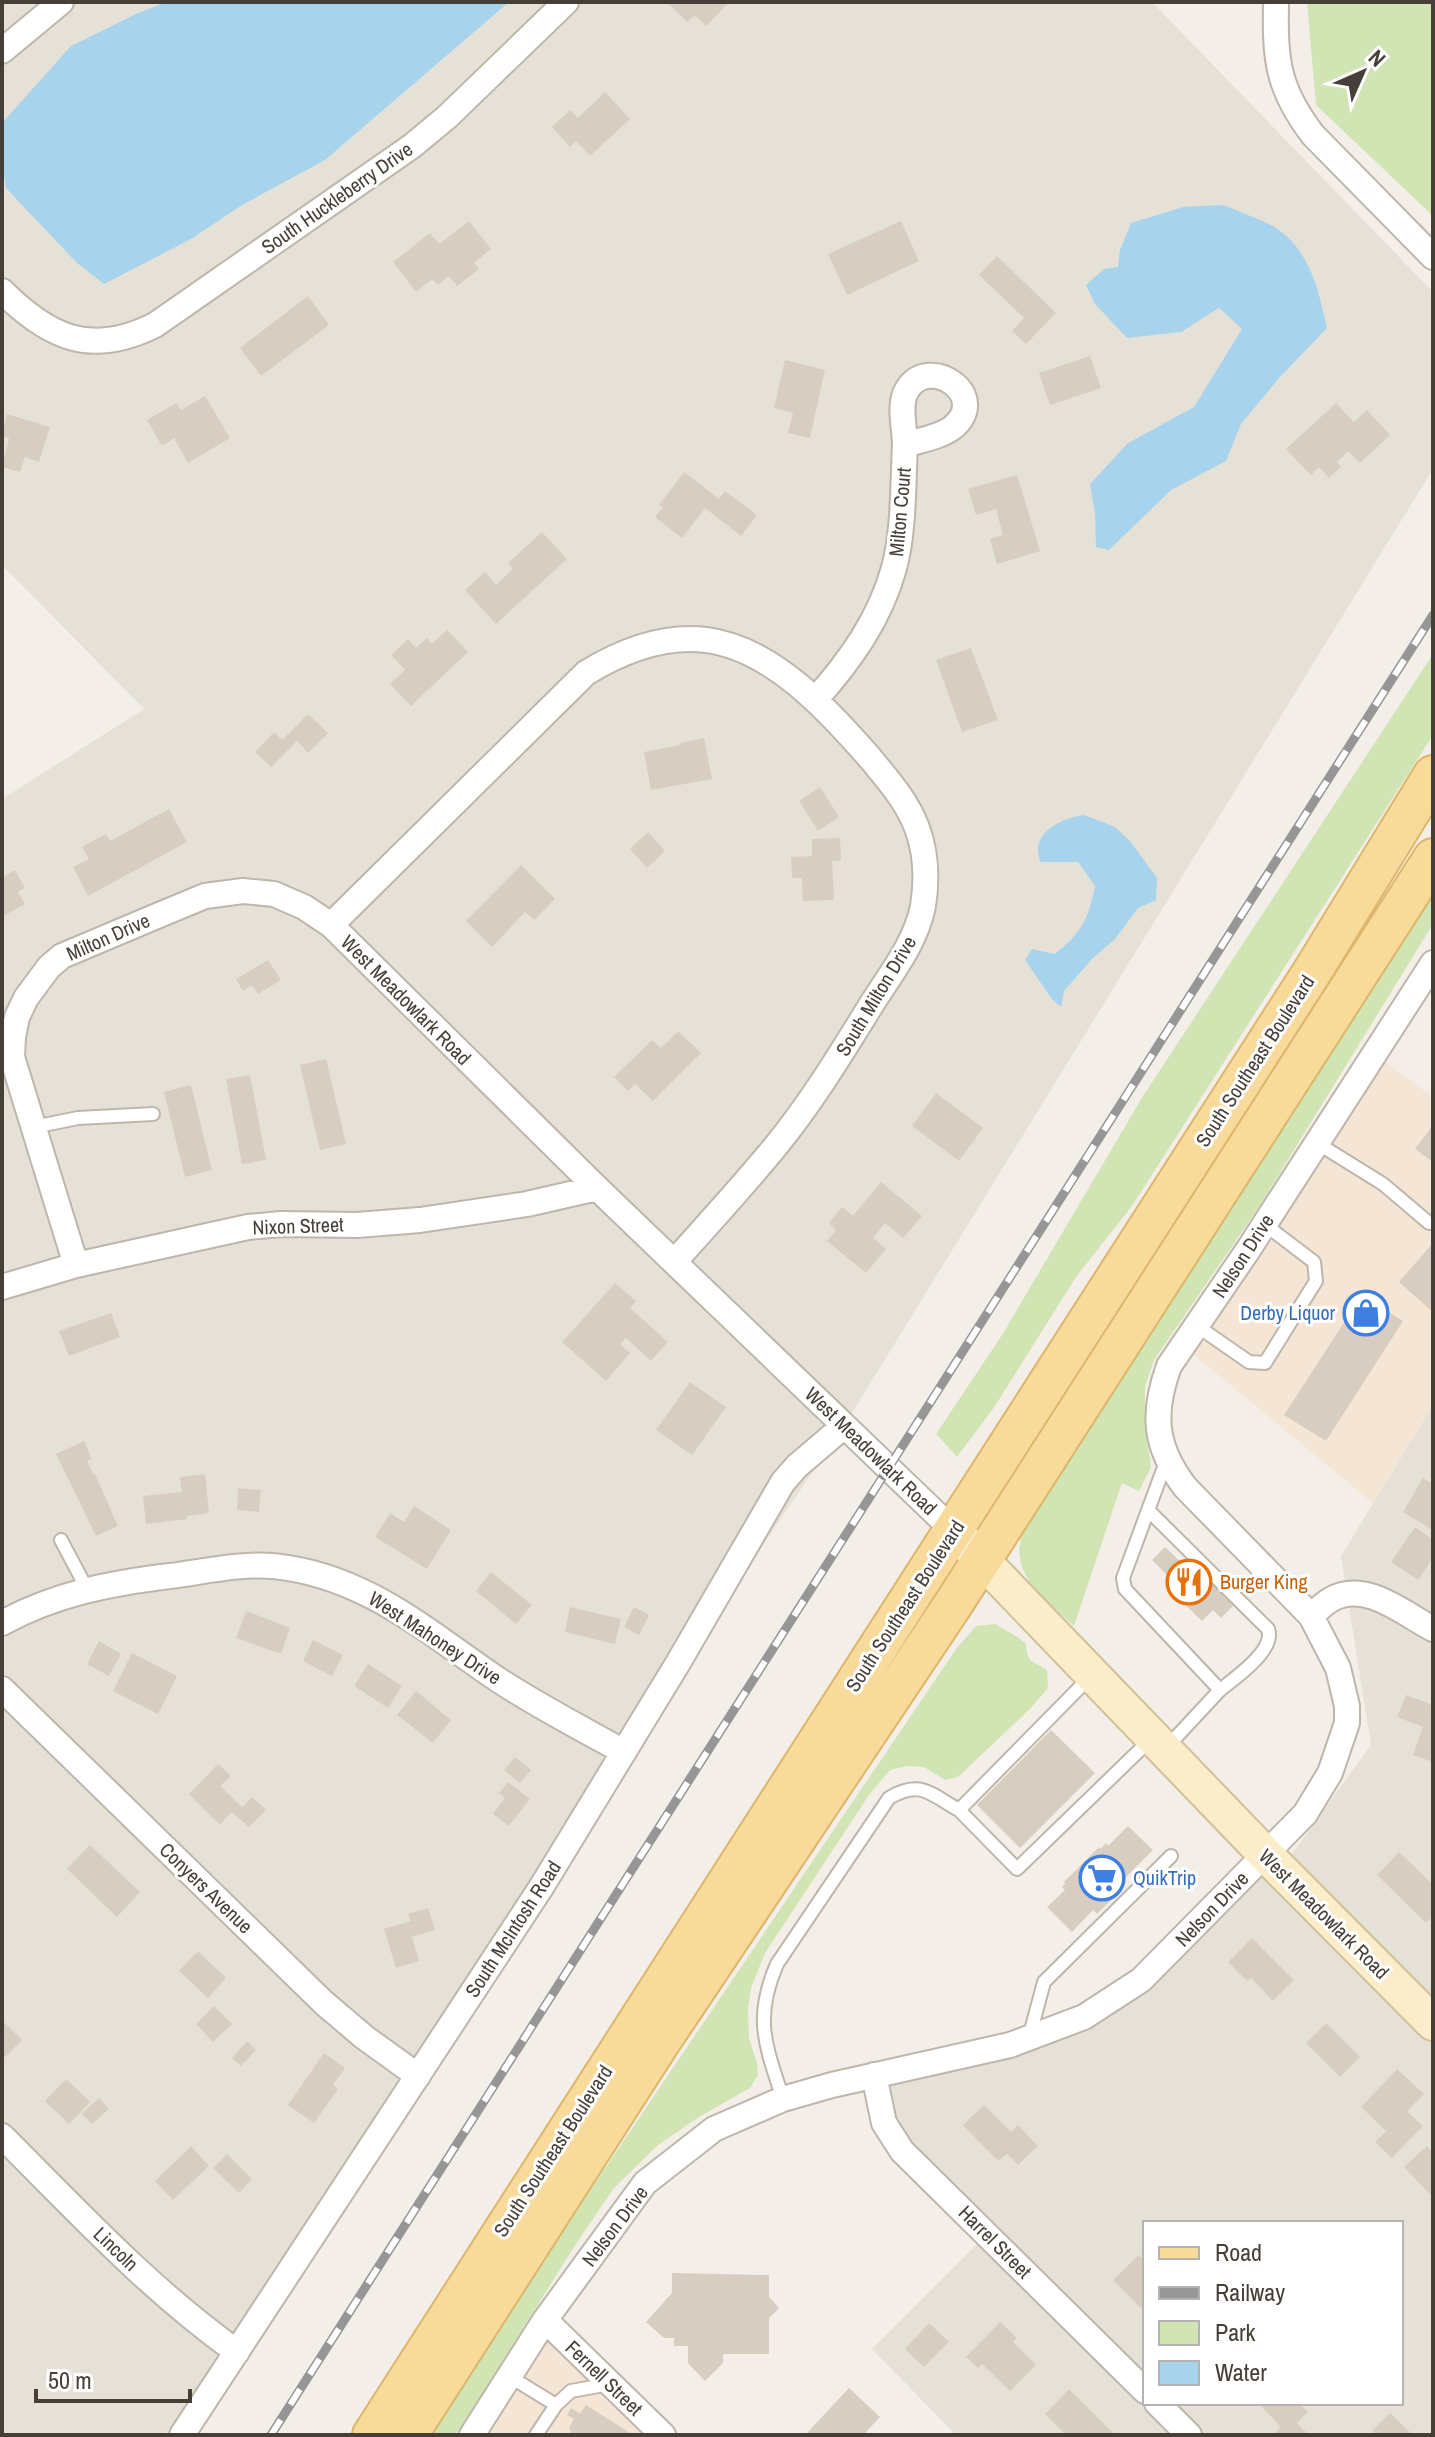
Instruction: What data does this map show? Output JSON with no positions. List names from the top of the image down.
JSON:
{
  "streets": {
    "main road": ["West Meadowlark Road", "South Southeast Boulevard"],
    "street": [
      "South Huckleberry Drive",
      "Milton Court",
      "Milton Drive",
      "South Milton Drive",
      "Nixon Street",
      "Nelson Drive",
      "West Mahoney Drive",
      "Conyers Avenue",
      "South McIntosh Road",
      "Harrel Street",
      "Lincoln",
      "Fernell Street"
    ]
  },
  "crossings": [
    ["Milton Court", "South Milton Drive"],
    ["Milton Drive", "South Milton Drive"],
    ["Milton Drive", "West Meadowlark Road"],
    ["Milton Drive", "Nixon Street"],
    ["South Milton Drive", "West Meadowlark Road"],
    ["West Meadowlark Road", "South Southeast Boulevard"],
    ["West Meadowlark Road", "Nixon Street"],
    ["West Meadowlark Road", "Nelson Drive"],
    ["West Meadowlark Road", "South McIntosh Road"],
    ["Nelson Drive", "Harrel Street"],
    ["Nelson Drive", "Fernell Street"],
    ["West Mahoney Drive", "South McIntosh Road"],
    ["Conyers Avenue", "South McIntosh Road"],
    ["South McIntosh Road", "Lincoln"]
  ],
  "places": {
    "shop": ["Derby Liquor"],
    "restaurant": ["Burger King"],
    "supermarket": ["QuikTrip"]
  },
  "legend": [
    "Road",
    "Railway",
    "Park",
    "Water"
  ],
  "scale_bar": "50 m",
  "north": "top right"
}
